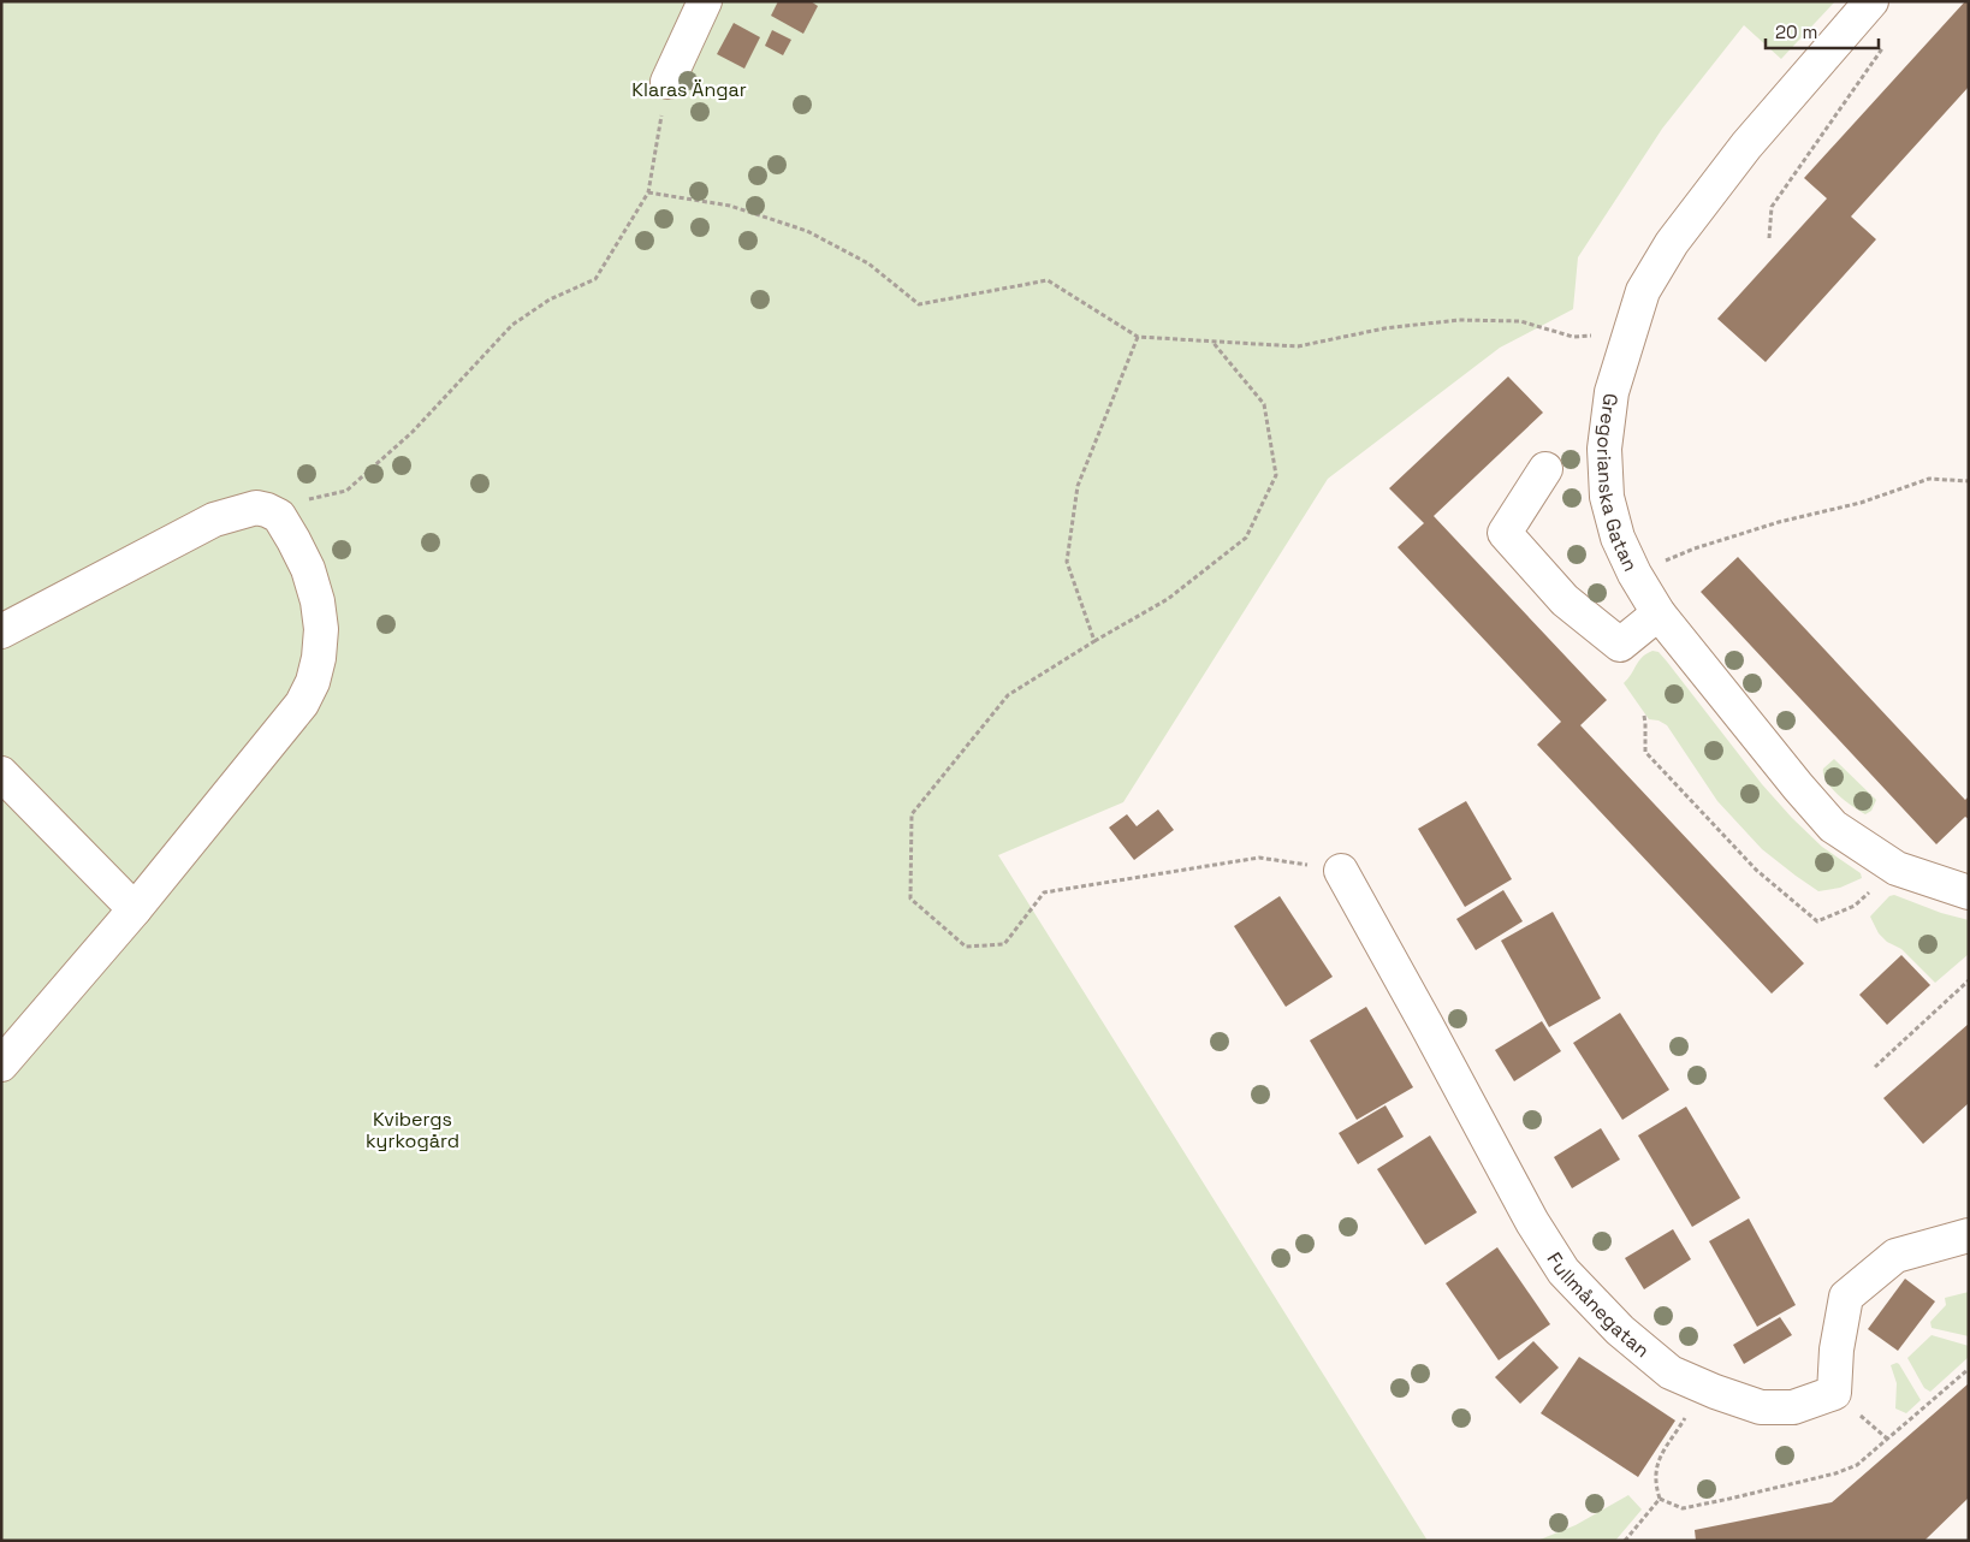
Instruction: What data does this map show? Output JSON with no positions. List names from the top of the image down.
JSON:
{
  "streets": {
    "street": ["Gregorianska Gatan", "Fullmånegatan"]
  },
  "parks": ["Klaras Ängar", "Kvibergs kyrkogård"],
  "scale_bar": "20 m"
}
